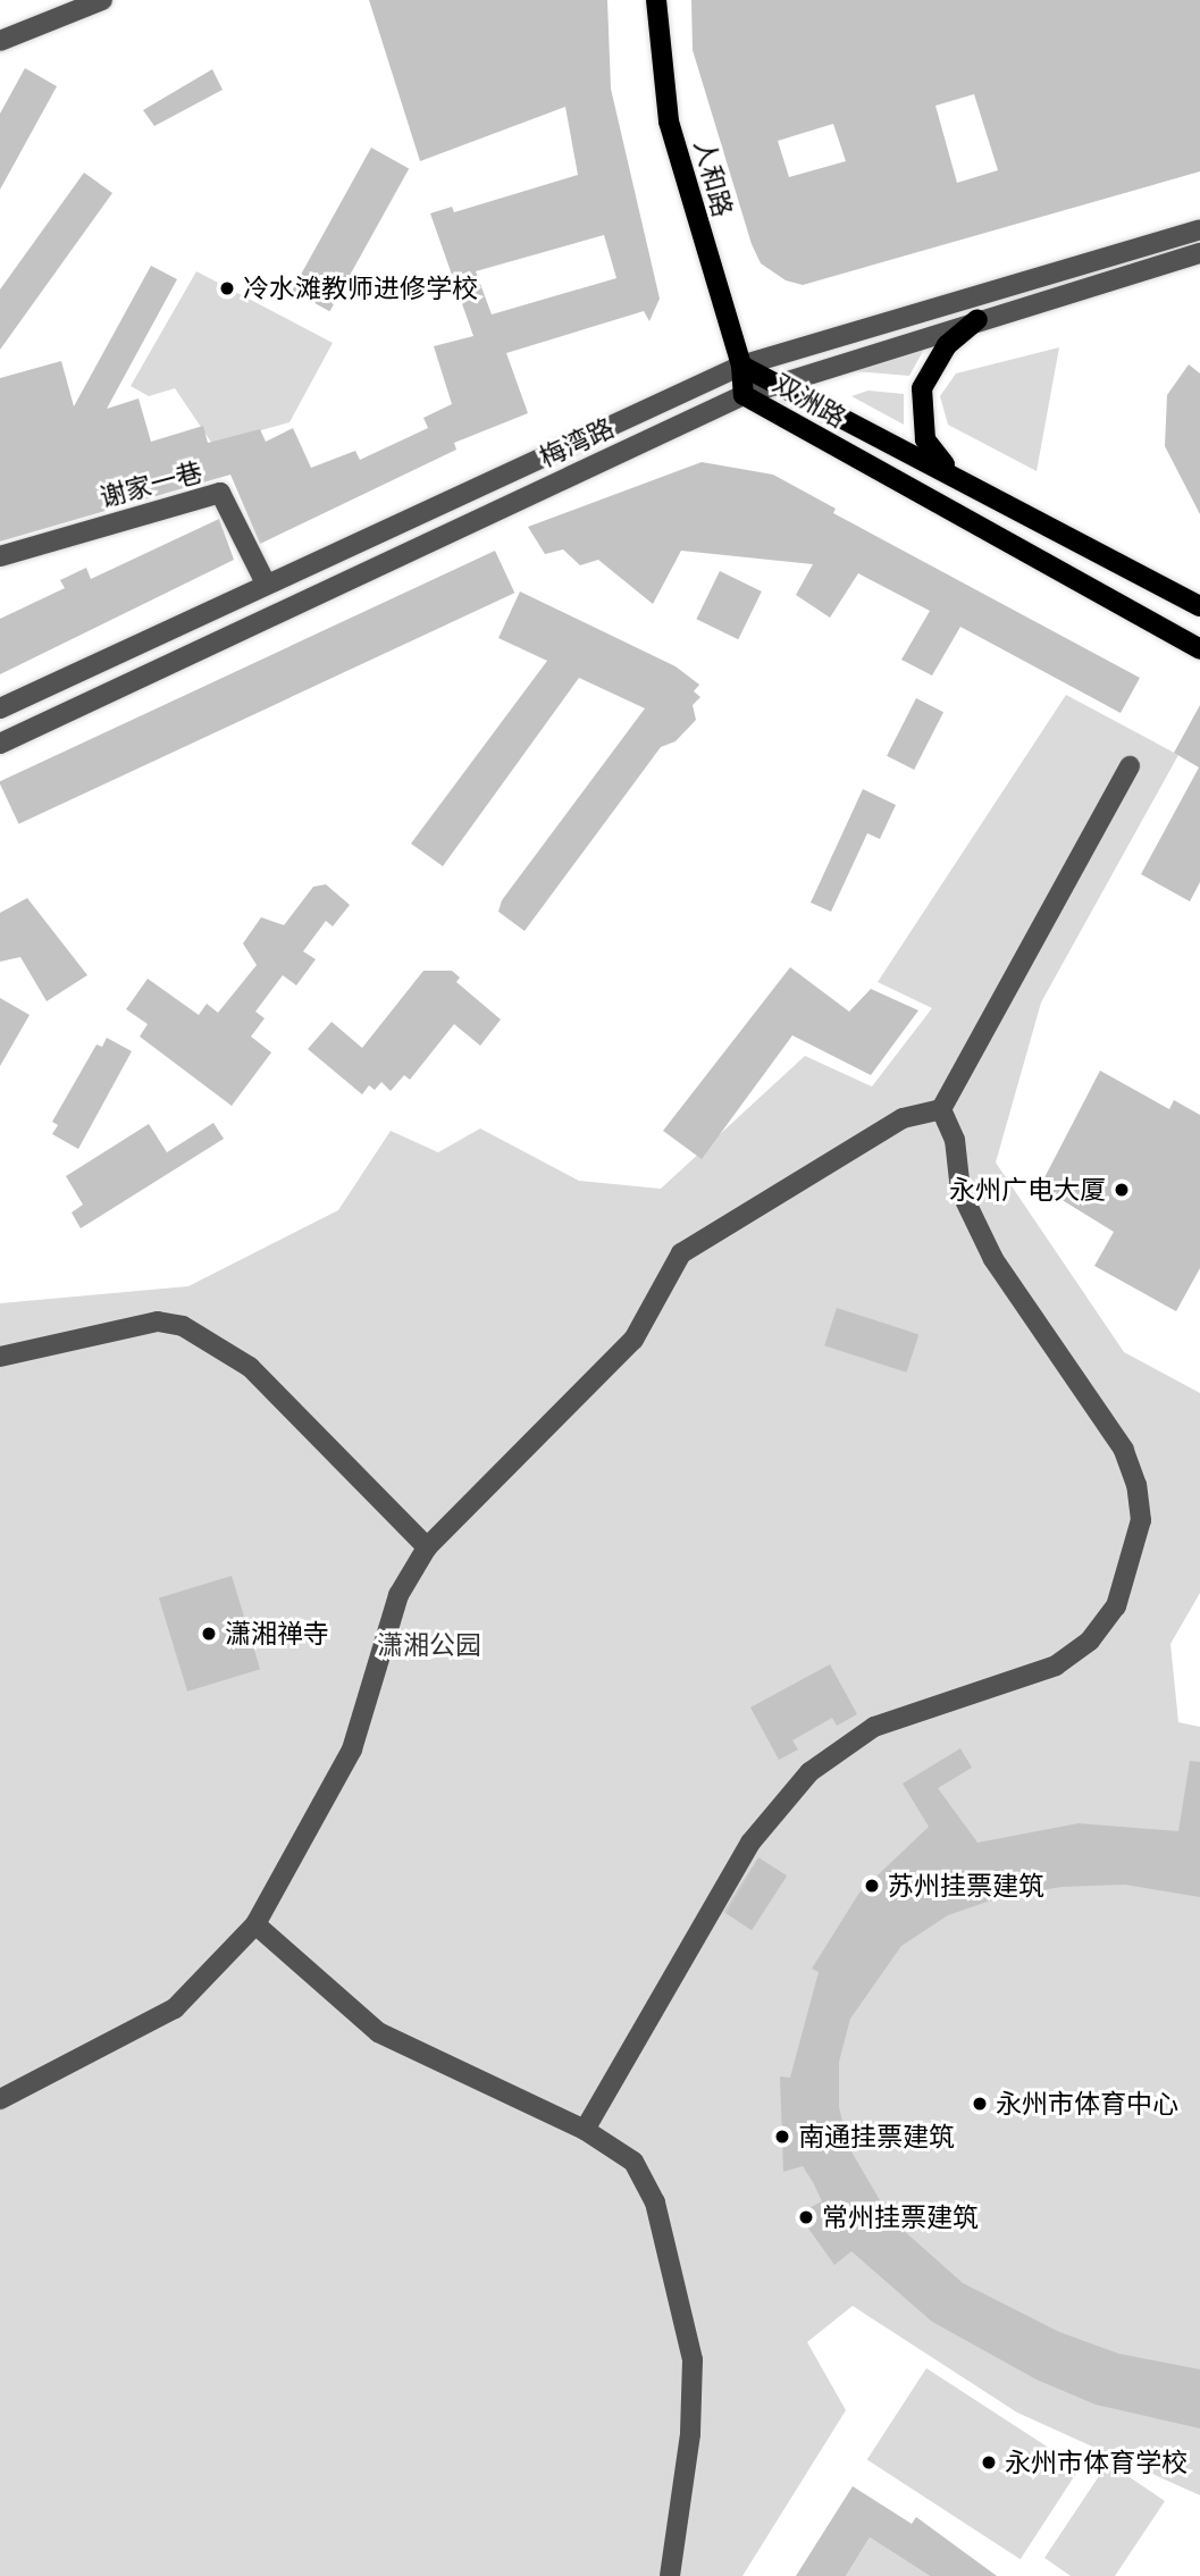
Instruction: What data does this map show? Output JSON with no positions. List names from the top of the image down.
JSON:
{
  "streets": {
    "main road": ["人和路", "双洲路"],
    "street": ["梅湾路", "谢家一巷"]
  },
  "crossings": [
    ["人和路", "双洲路"],
    ["人和路", "梅湾路"],
    ["双洲路", "梅湾路"],
    ["梅湾路", "谢家一巷"]
  ],
  "parks": ["潇湘公园"],
  "places": [
    "冷水滩教师进修学校",
    "永州广电大厦",
    "潇湘禅寺",
    "苏州挂票建筑",
    "永州市体育中心",
    "南通挂票建筑",
    "常州挂票建筑",
    "永州市体育学校"
  ]
}
